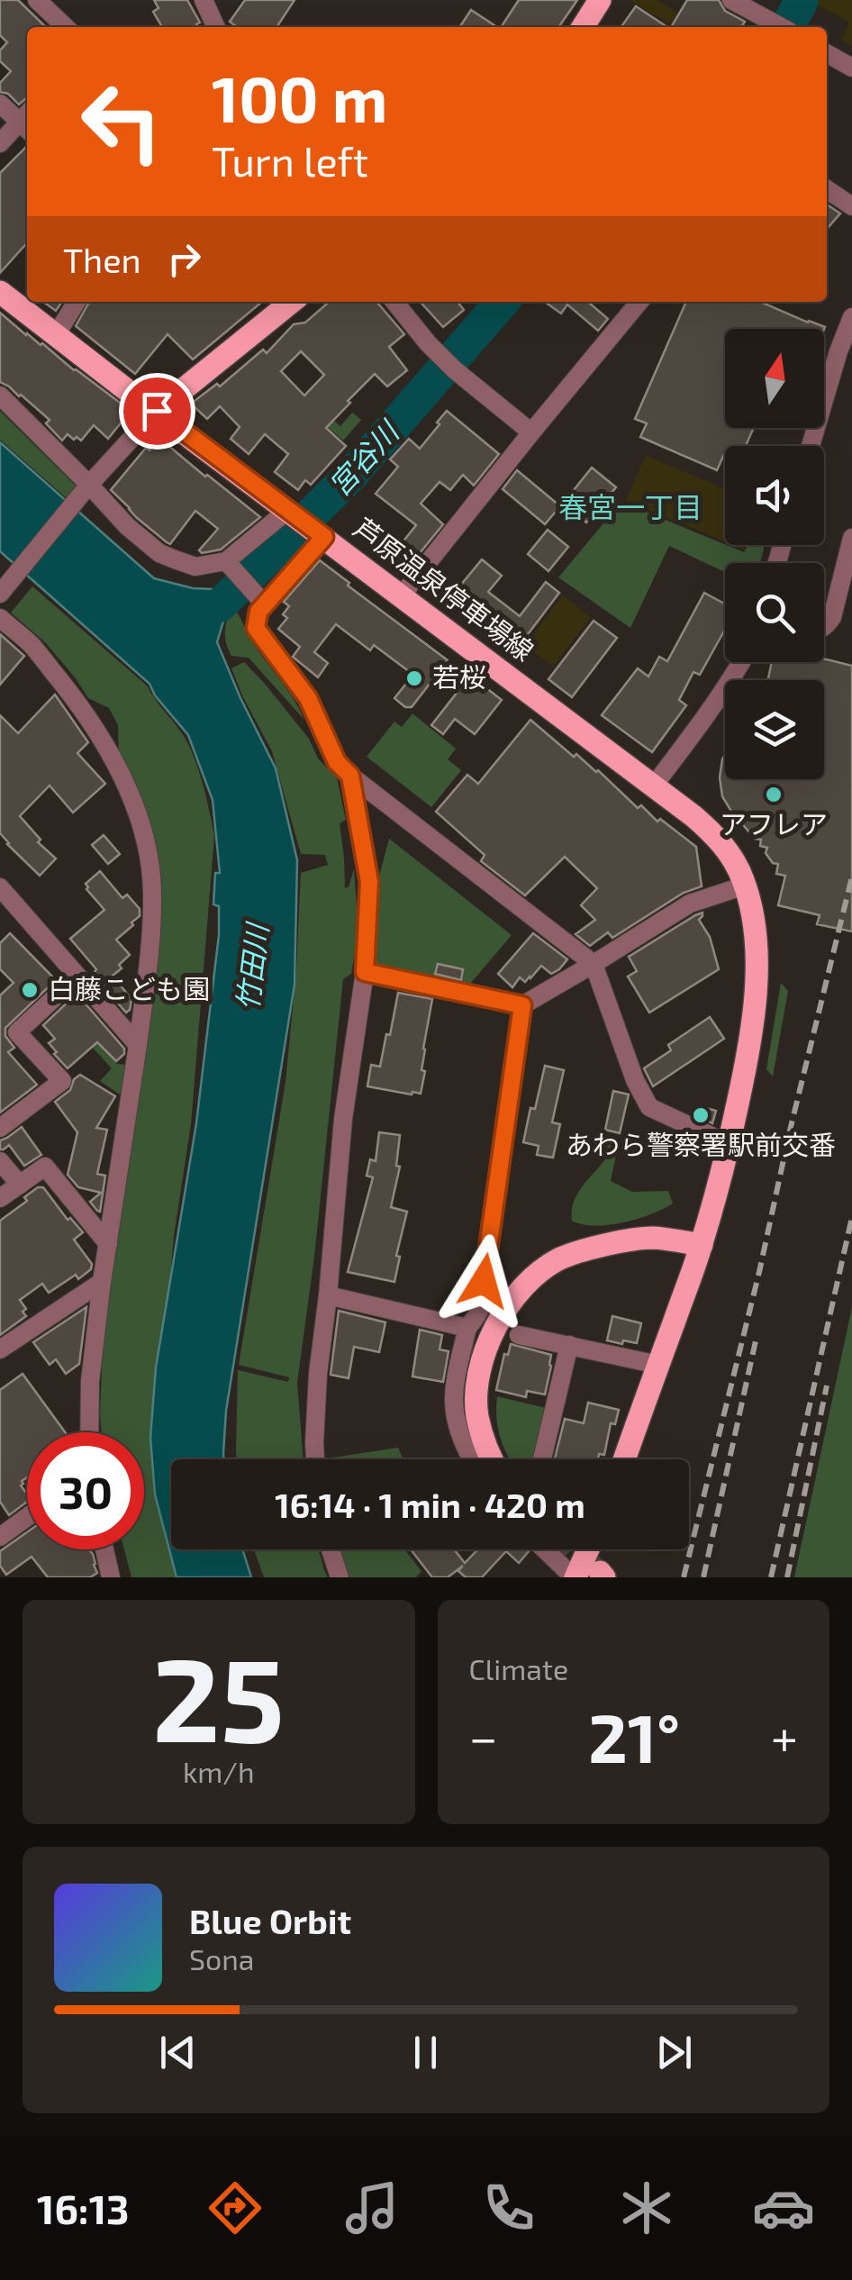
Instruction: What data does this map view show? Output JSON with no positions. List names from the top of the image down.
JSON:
{
  "streets": {
    "main road": ["芦原温泉停車場線"]
  },
  "districts": ["春宮一丁目"],
  "water": ["宮谷川", "竹田川"],
  "places": [
    "若桜",
    "アフレア",
    "白藤こども園",
    "あわら警察署駅前交番"
  ],
  "north": "top",
  "page": {
    "turn": ["100 m", "Turn left"],
    "then": "Then",
    "limit": "30",
    "trip": "16:14 · 1 min · 420 m",
    "tile": [
      ["25", "km/h"],
      "Climate"
    ],
    "heat": ["−", "21°", "+"],
    "song": ["Blue Orbit", "Sona"],
    "tabs": "16:13"
  }
}
